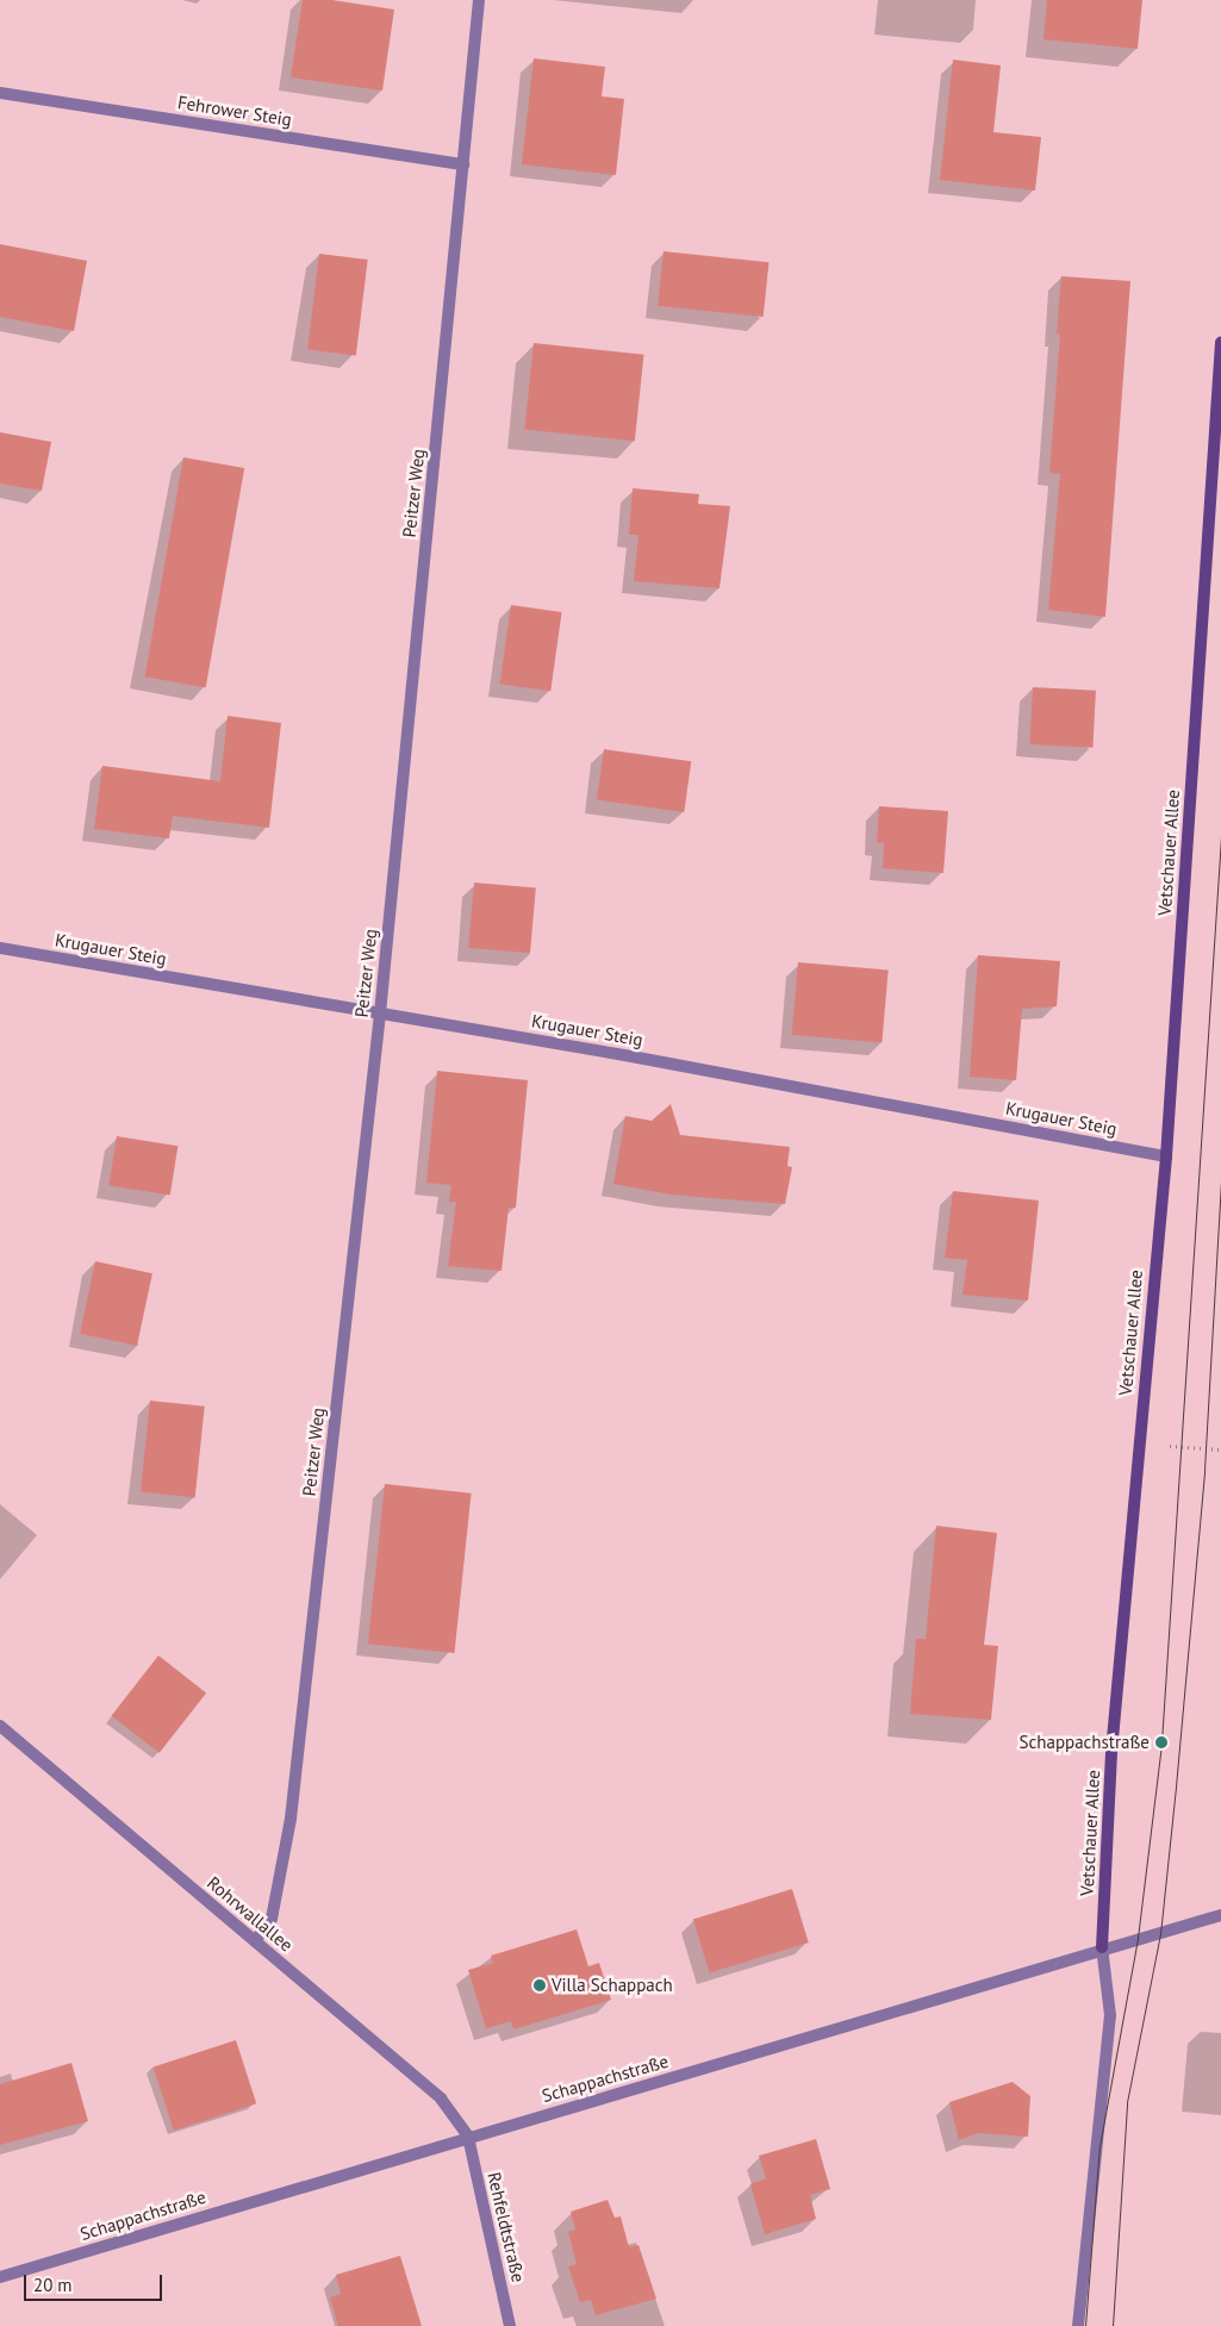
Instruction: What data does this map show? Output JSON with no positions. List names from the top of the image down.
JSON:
{
  "streets": {
    "street": [
      "Fehrower Steig",
      "Peitzer Weg",
      "Vetschauer Allee",
      "Krugauer Steig",
      "Rohrwallallee",
      "Schappachstraße",
      "Rehfeldtstraße"
    ]
  },
  "crossings": [
    ["Fehrower Steig", "Peitzer Weg"],
    ["Peitzer Weg", "Krugauer Steig"],
    ["Peitzer Weg", "Rohrwallallee"],
    ["Vetschauer Allee", "Krugauer Steig"],
    ["Vetschauer Allee", "Schappachstraße"],
    ["Rohrwallallee", "Schappachstraße"],
    ["Rohrwallallee", "Rehfeldtstraße"],
    ["Schappachstraße", "Rehfeldtstraße"]
  ],
  "places": ["Schappachstraße", "Villa Schappach"],
  "scale_bar": "20 m"
}
